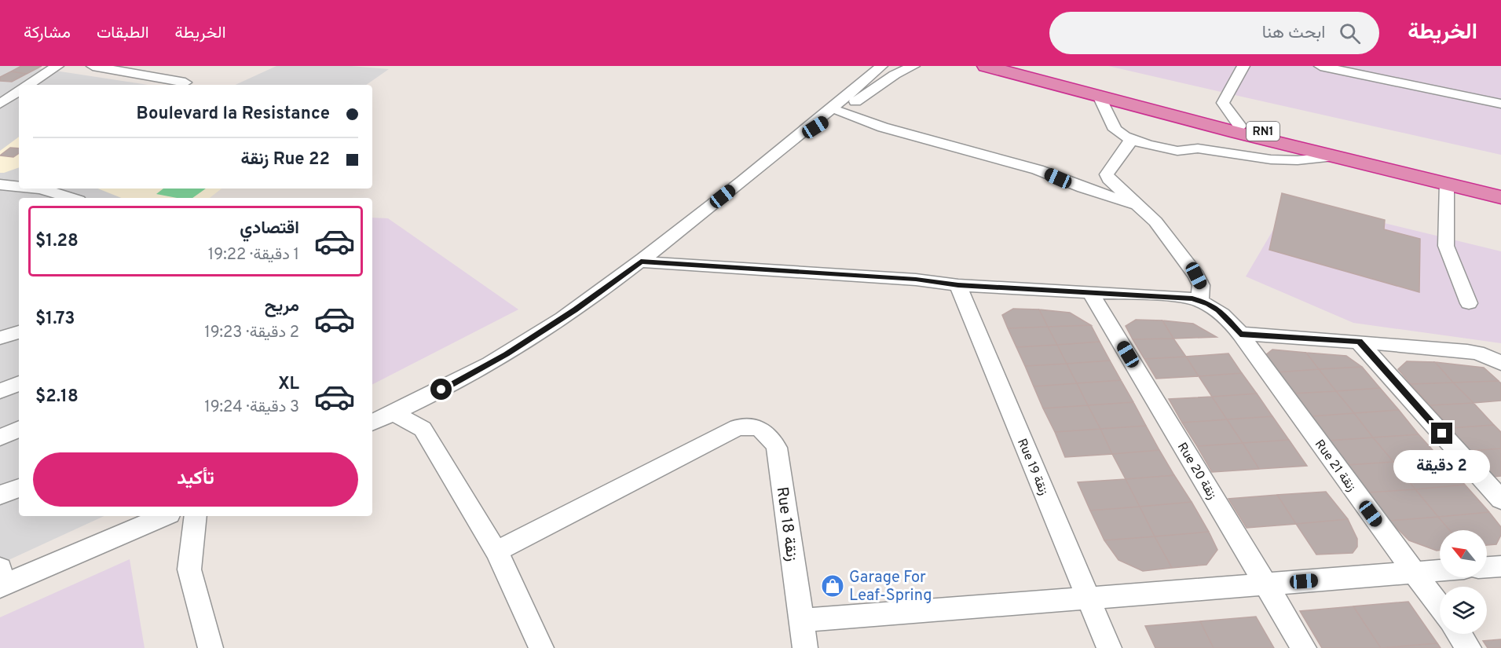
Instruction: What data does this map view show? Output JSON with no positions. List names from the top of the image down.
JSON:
{
  "streets": {
    "highway": ["RN1"],
    "street": [
      "Rue 21 زنقة",
      "Rue 19 زنقة",
      "Rue 20 زنقة",
      "Rue 18 زنقة"
    ]
  },
  "crossings": [
    ["Rue 21 زنقة", "Rue 19 زنقة"],
    ["Rue 21 زنقة", "Rue 20 زنقة"]
  ],
  "places": {
    "shop": ["Garage For Leaf-Spring"]
  },
  "north": "top left",
  "page": {
    "header": "الخريطة",
    "search": "ابحث هنا",
    "nav": ["الخريطة", "الطبقات", "مشاركة"],
    "banner": ["Boulevard la Resistance", "Rue 22 زنقة"],
    "list": [
      {
        "name": "اقتصادي",
        "note": "1 دقيقة · 19:22",
        "value": "$1.28"
      },
      {
        "name": "مريح",
        "note": "2 دقيقة · 19:23",
        "value": "$1.73"
      },
      {
        "name": "XL",
        "note": "3 دقيقة · 19:24",
        "value": "$2.18"
      }
    ],
    "buttons": "تأكيد",
    "bubble": "2 دقيقة"
  }
}
